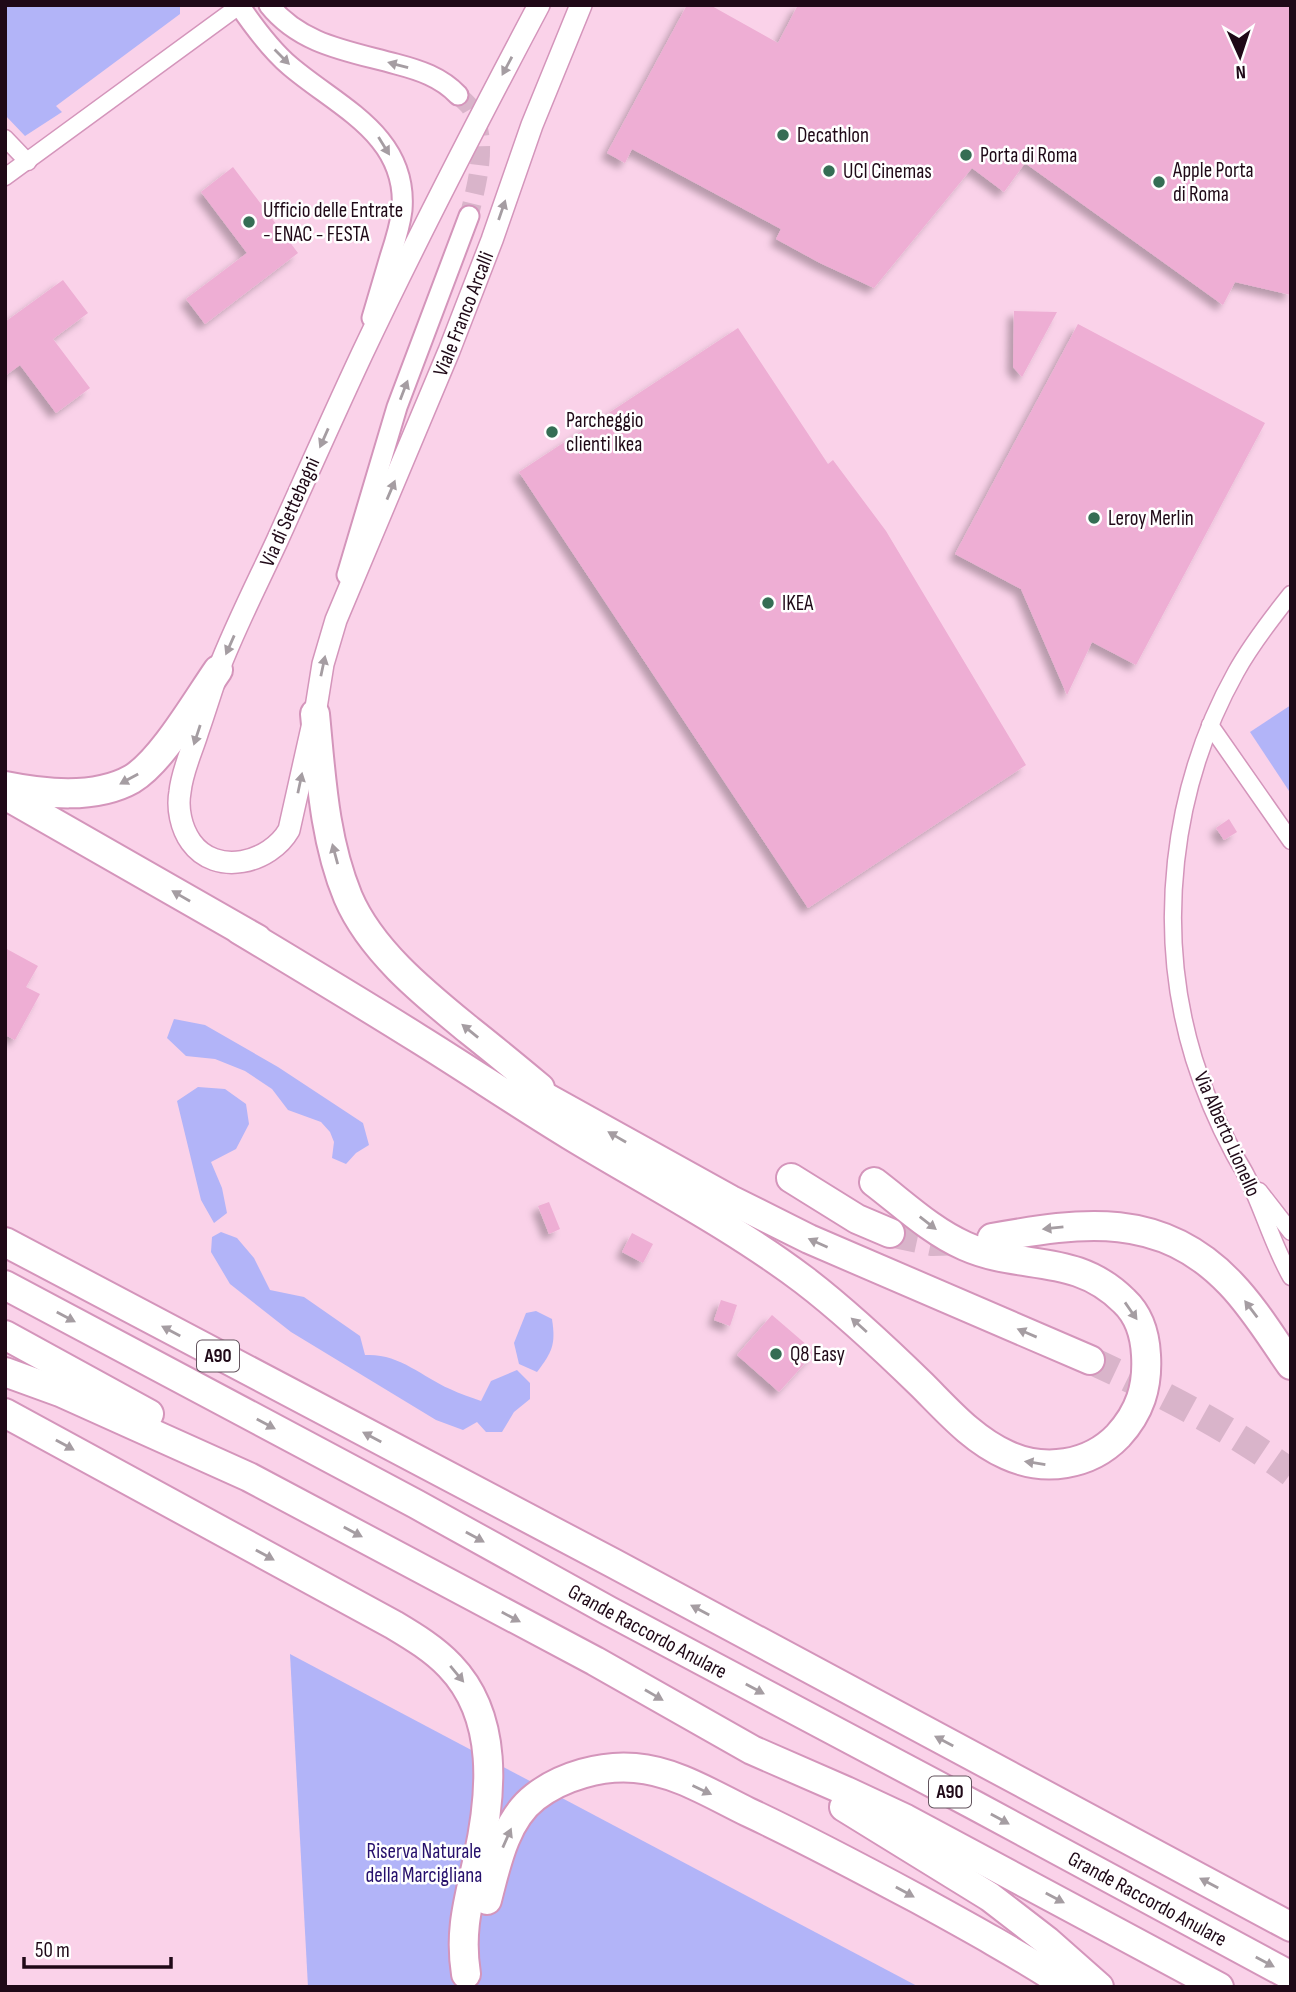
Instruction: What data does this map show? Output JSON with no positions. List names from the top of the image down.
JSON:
{
  "streets": {
    "highway": ["A90", "Grande Raccordo Anulare"],
    "main road": ["Viale Franco Arcalli", "Via di Settebagni"],
    "street": ["Via Alberto Lionello"]
  },
  "crossings": [
    ["Viale Franco Arcalli", "Via di Settebagni"]
  ],
  "parks": ["Riserva Naturale della Marcigliana"],
  "places": [
    "Decathlon",
    "Porta di Roma",
    "UCI Cinemas",
    "Apple Porta di Roma",
    "Ufficio delle Entrate - ENAC - FESTA",
    "Parcheggio clienti Ikea",
    "Leroy Merlin",
    "IKEA",
    "Q8 Easy"
  ],
  "scale_bar": "50 m",
  "north": "bottom"
}
